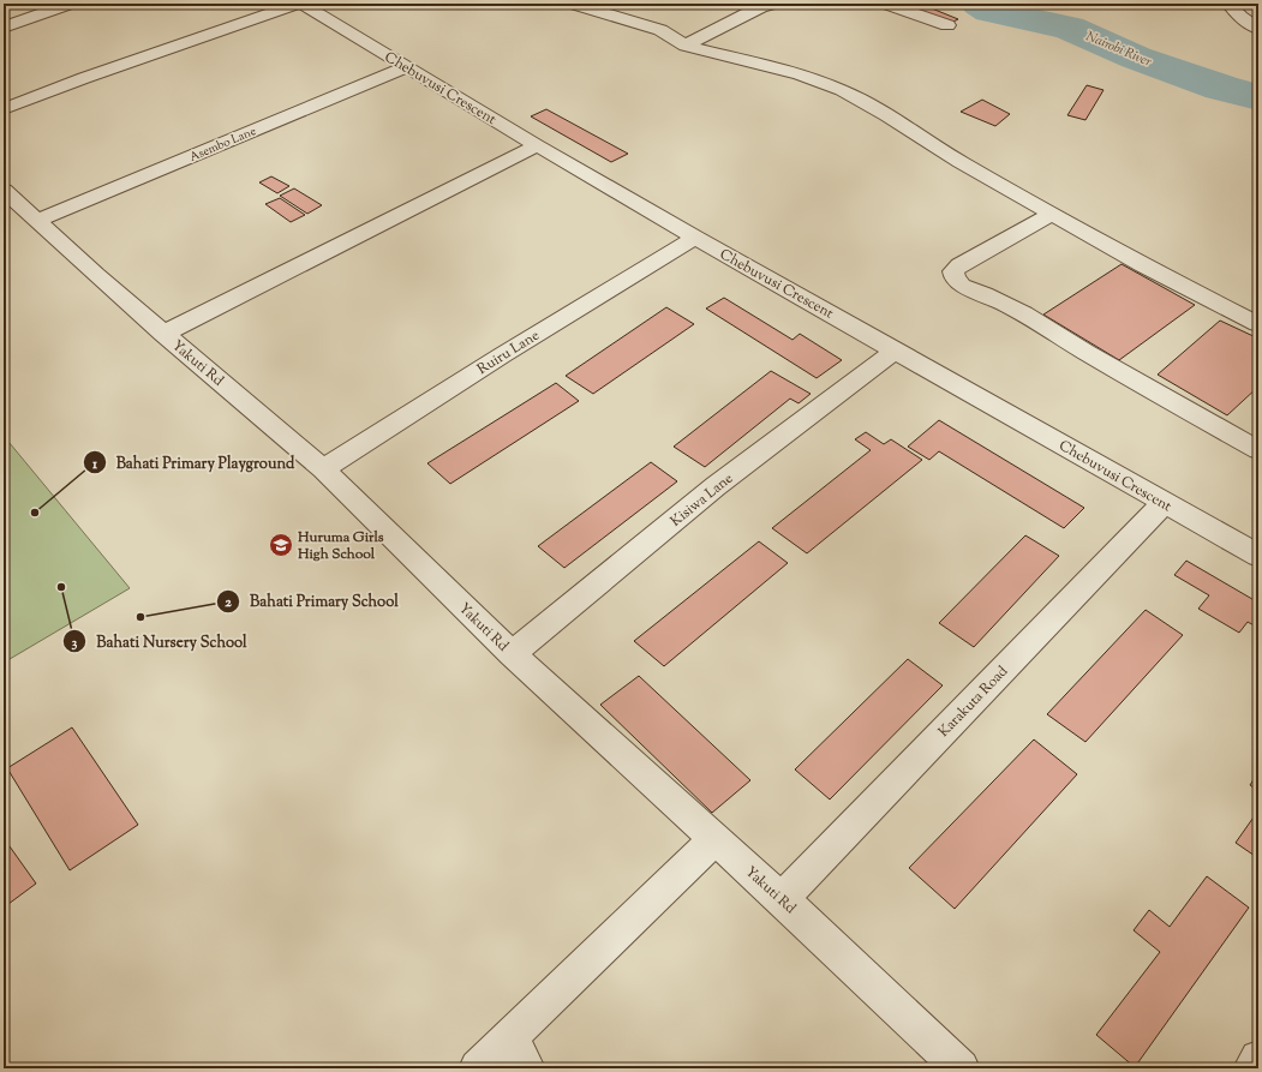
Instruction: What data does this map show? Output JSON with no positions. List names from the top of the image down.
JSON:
{
  "streets": {
    "street": [
      "Chebuvusi Crescent",
      "Asembo Lane",
      "Ruiru Lane",
      "Yakuti Rd",
      "Kisiwa Lane",
      "Karakuta Road"
    ]
  },
  "crossings": [
    ["Chebuvusi Crescent", "Asembo Lane"],
    ["Chebuvusi Crescent", "Ruiru Lane"],
    ["Chebuvusi Crescent", "Kisiwa Lane"],
    ["Chebuvusi Crescent", "Karakuta Road"],
    ["Asembo Lane", "Yakuti Rd"],
    ["Ruiru Lane", "Yakuti Rd"],
    ["Yakuti Rd", "Kisiwa Lane"],
    ["Yakuti Rd", "Karakuta Road"]
  ],
  "water": ["Nairobi River"],
  "places": {
    "other": ["Bahati Primary Playground", "Bahati Nursery School", "Bahati Primary School"],
    "school or university": ["Huruma Girls High School"]
  }
}
